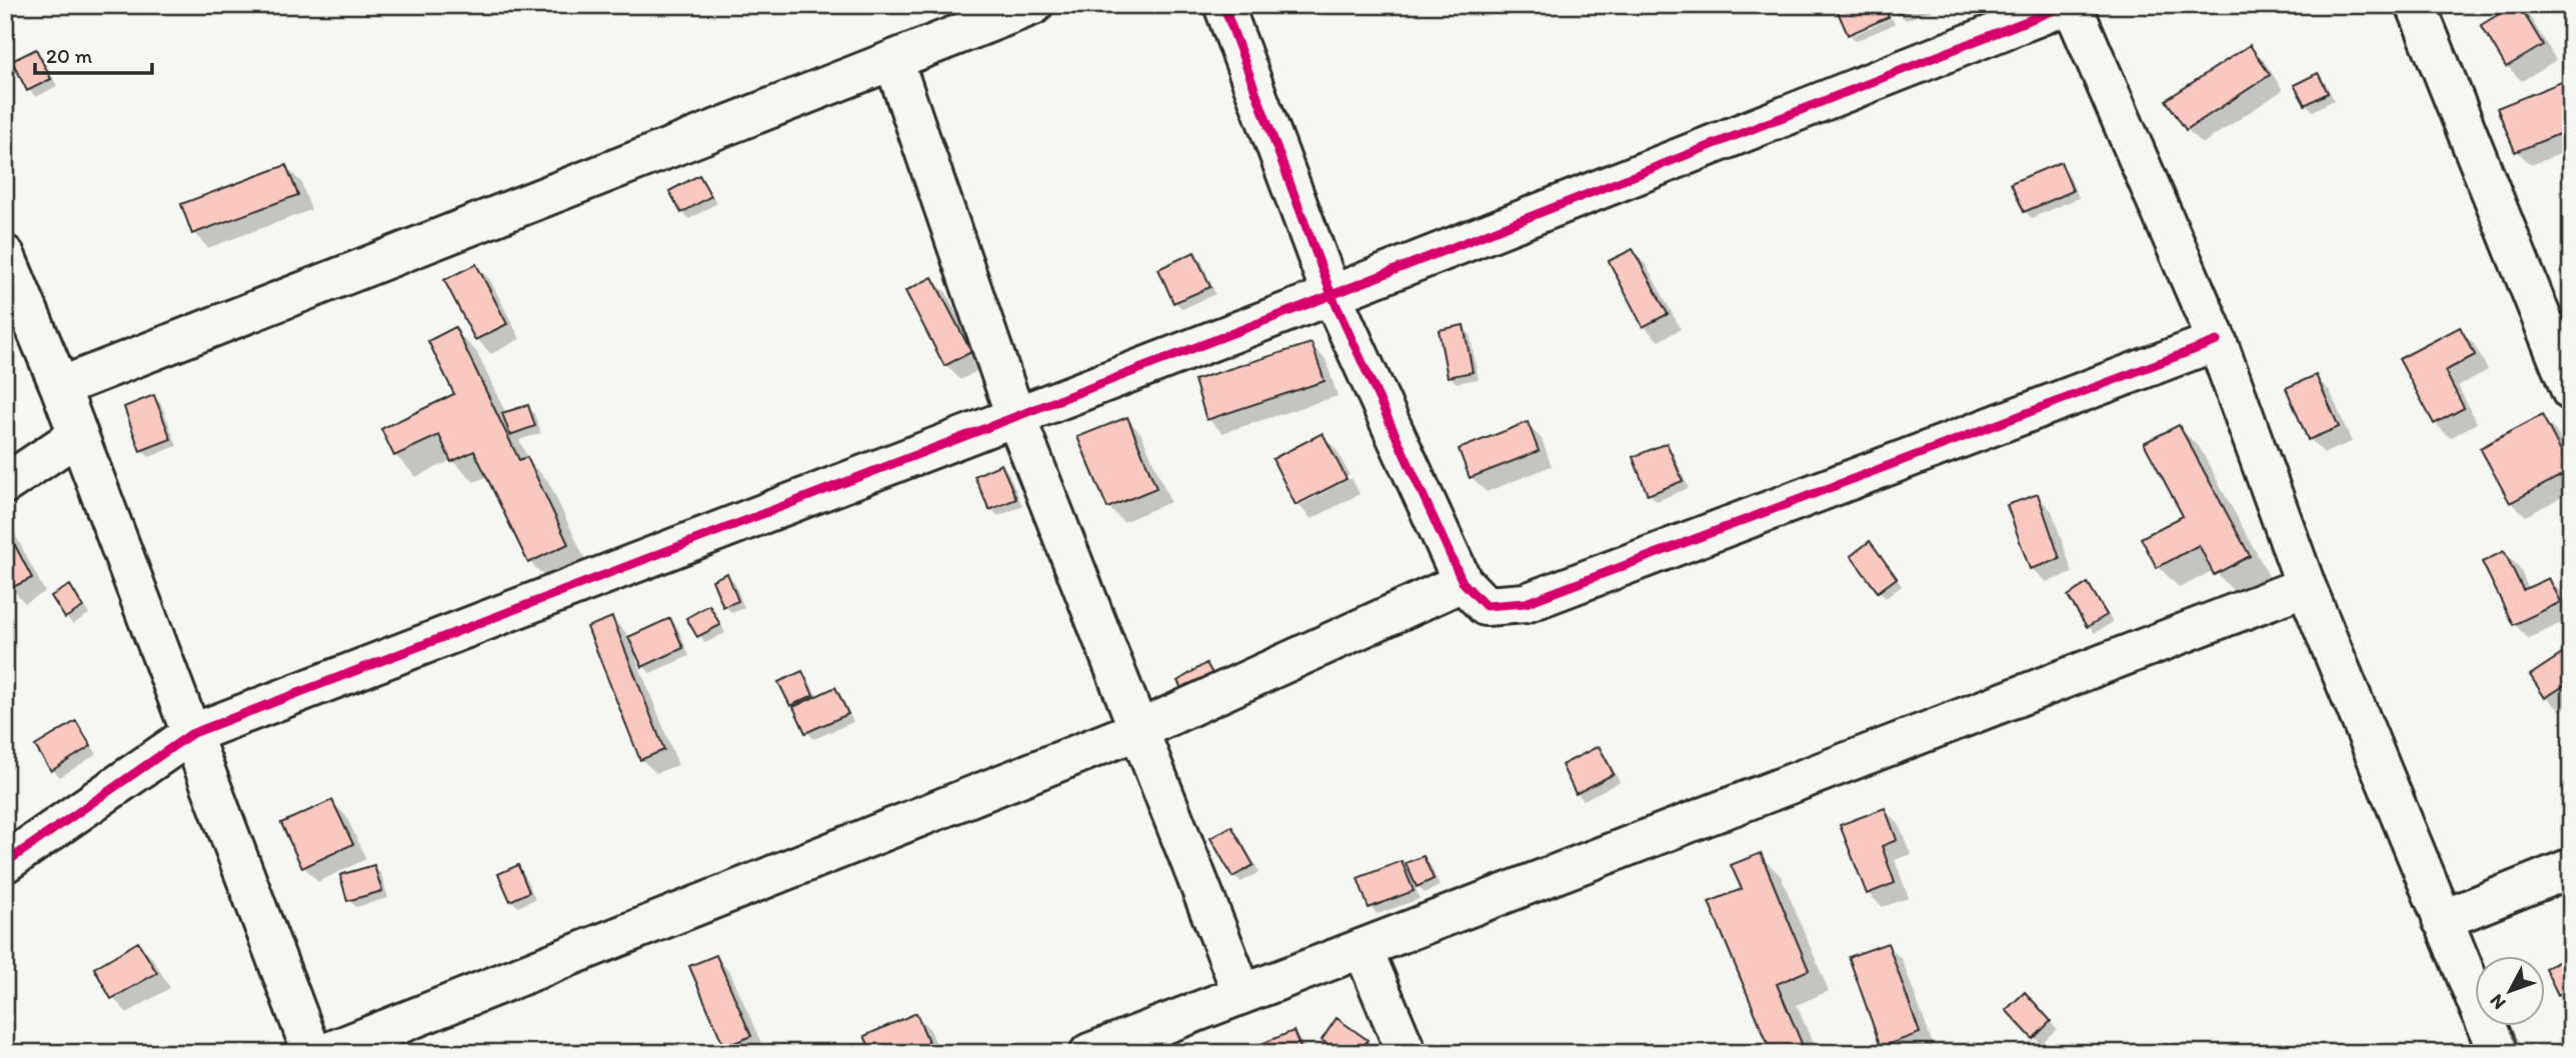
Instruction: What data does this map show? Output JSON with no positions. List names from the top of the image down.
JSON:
{
  "scale_bar": "20 m",
  "north": "bottom left"
}
